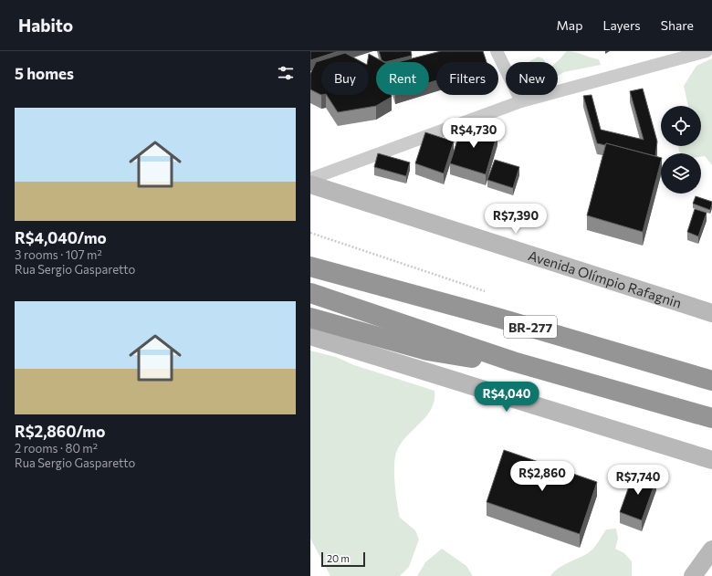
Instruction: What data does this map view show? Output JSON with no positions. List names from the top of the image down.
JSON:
{
  "streets": {
    "highway": ["BR-277"],
    "main road": ["Avenida Olímpio Rafagnin"]
  },
  "scale_bar": "20 m",
  "page": {
    "header": "Habito",
    "nav": ["Map", "Layers", "Share"],
    "heading": "5 homes",
    "chip": [
      "Buy",
      "Rent",
      "Filters",
      "New"
    ],
    "list": [
      {
        "name": "R$4,040/mo",
        "note": "3 rooms · 107 m² · Rua Sergio Gasparetto"
      },
      {
        "name": "R$2,860/mo",
        "note": "2 rooms · 80 m² · Rua Sergio Gasparetto"
      }
    ],
    "price": [
      "R$4,730",
      "R$7,390",
      "R$4,040",
      "R$2,860",
      "R$7,740"
    ],
    "scale": "20 m"
  }
}
